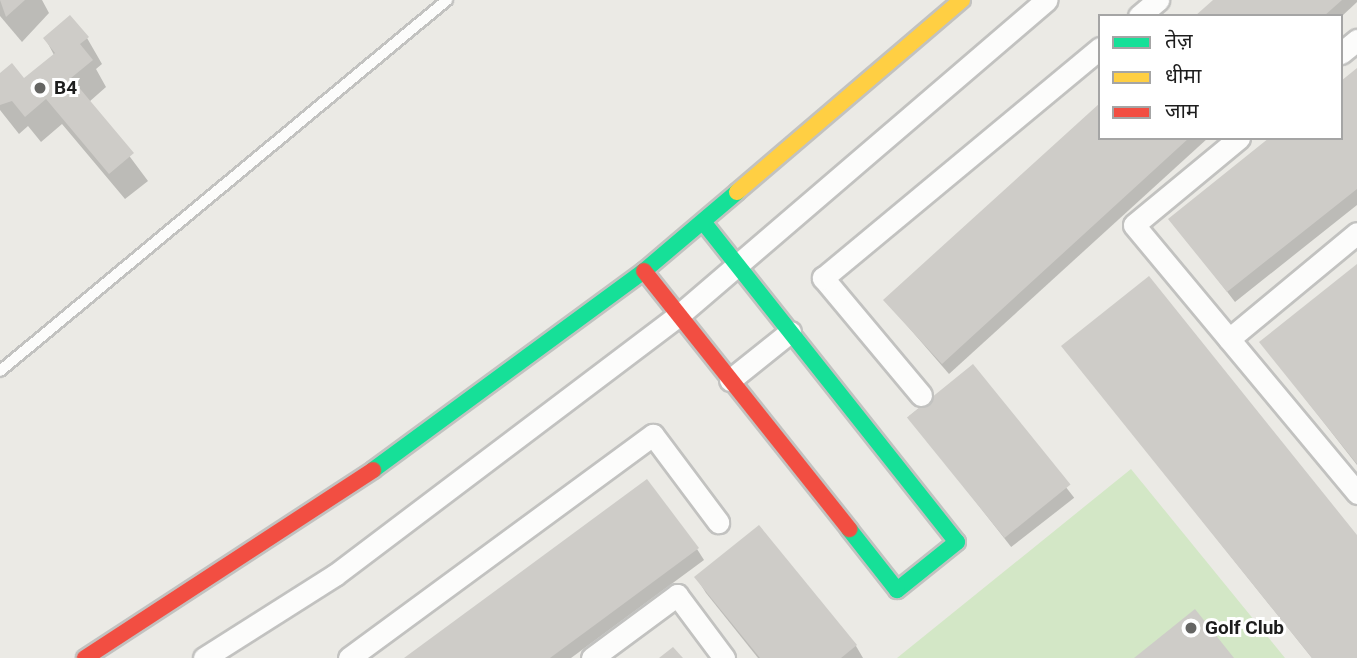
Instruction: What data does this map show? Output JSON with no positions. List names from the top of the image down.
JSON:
{
  "places": ["B4", "Golf Club"],
  "legend": ["तेज़", "धीमा", "जाम"]
}
